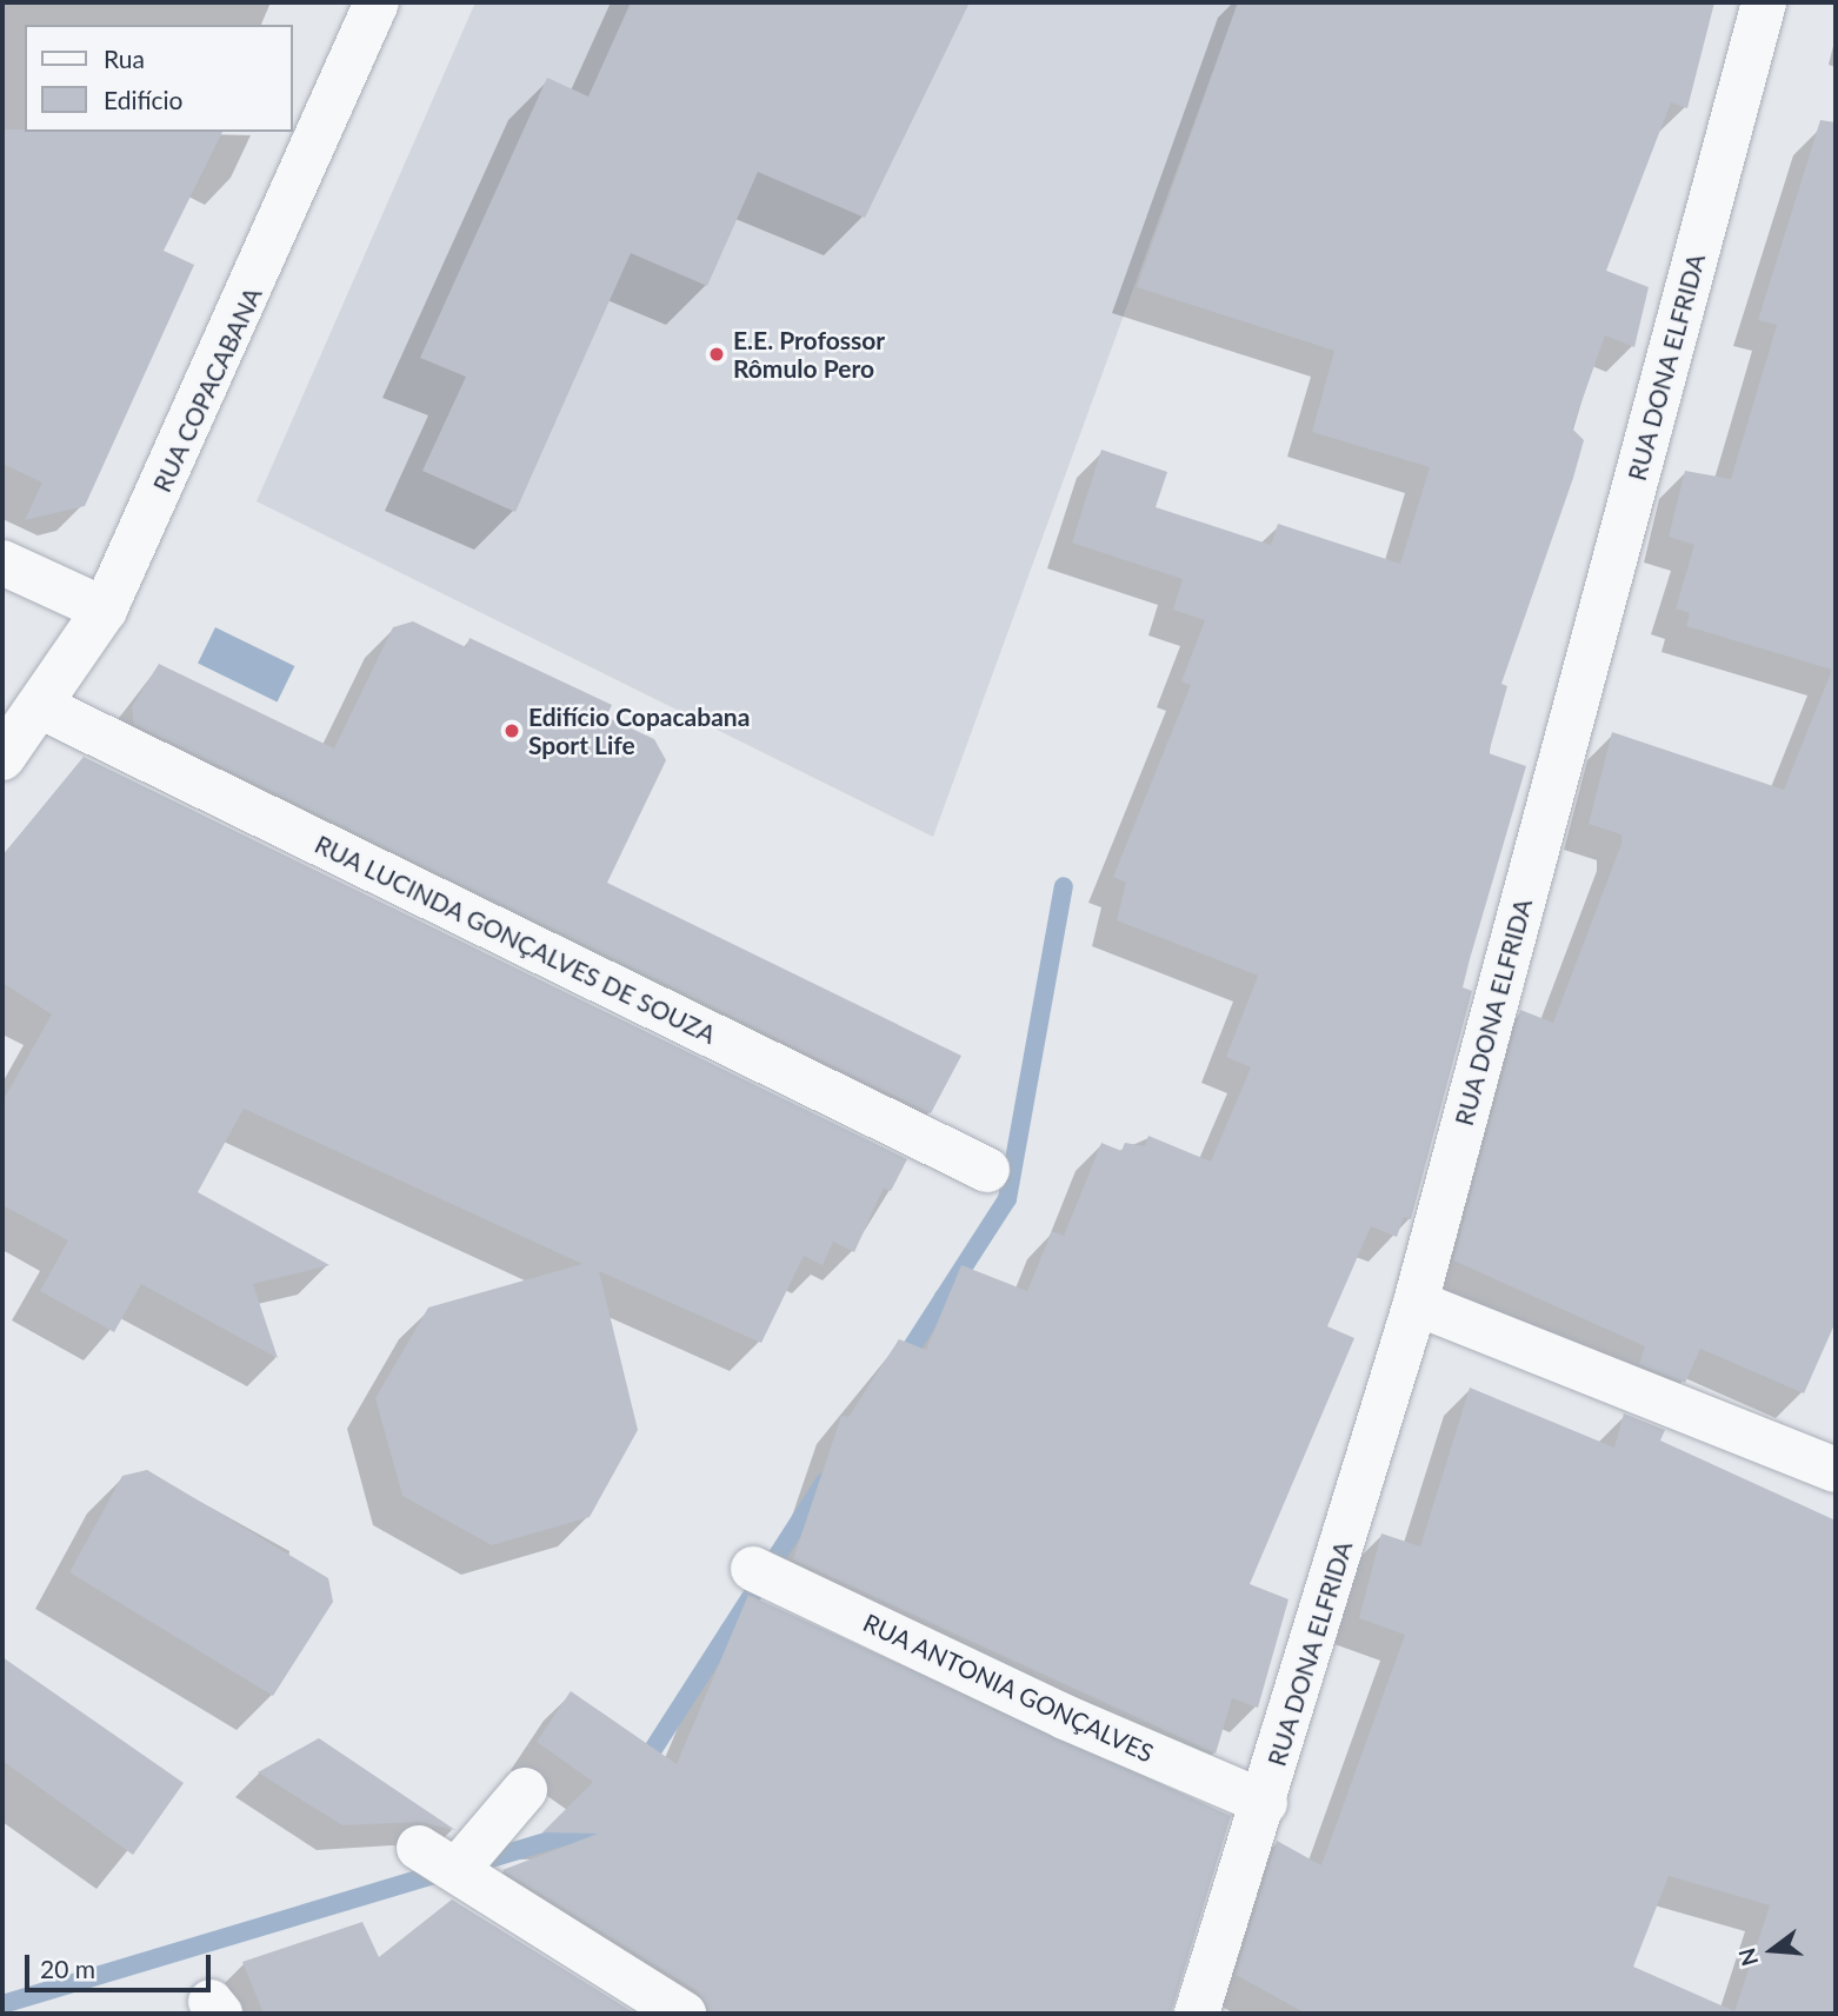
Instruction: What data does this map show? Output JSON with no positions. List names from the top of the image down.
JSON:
{
  "streets": {
    "street": [
      "RUA DONA ELFRIDA",
      "RUA COPACABANA",
      "RUA LUCINDA GONÇALVES DE SOUZA",
      "RUA ANTONIA GONÇALVES"
    ]
  },
  "crossings": [
    ["RUA DONA ELFRIDA", "RUA ANTONIA GONÇALVES"],
    ["RUA COPACABANA", "RUA LUCINDA GONÇALVES DE SOUZA"]
  ],
  "places": ["E.E. Profossor Rômulo Pero", "Edifício Copacabana Sport Life"],
  "legend": ["Rua", "Edifício"],
  "scale_bar": "20 m",
  "north": "left"
}
